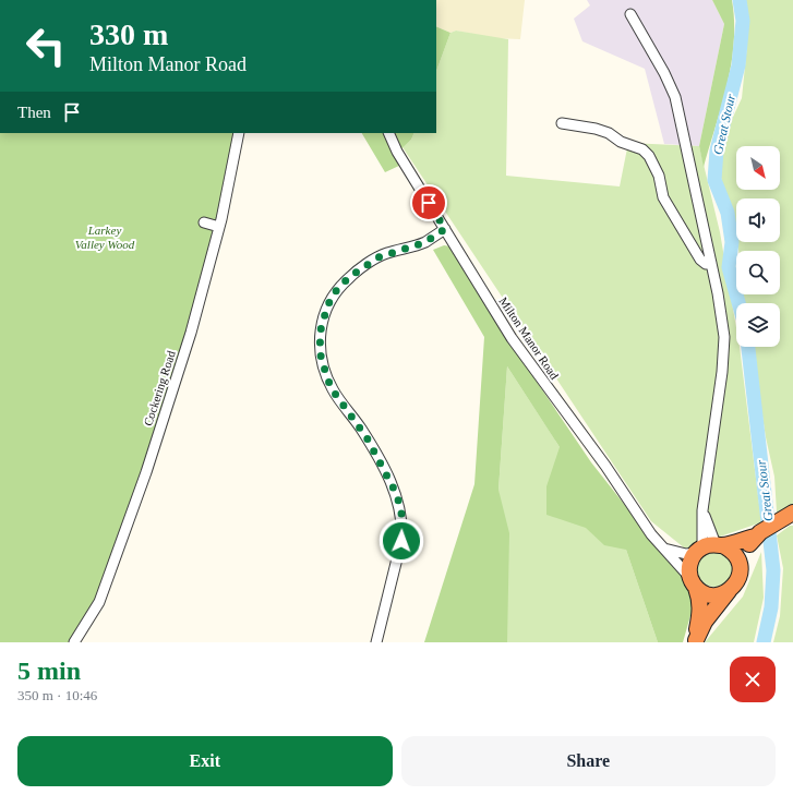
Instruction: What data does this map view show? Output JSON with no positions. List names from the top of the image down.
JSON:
{
  "streets": {
    "street": ["Milton Manor Road", "Cockering Road"]
  },
  "water": ["Great Stour"],
  "parks": ["Larkey Valley Wood"],
  "north": "bottom right",
  "page": {
    "turn": ["330 m", "Milton Manor Road"],
    "then": "Then",
    "heading": ["5 min", "350 m · 10:46"],
    "buttons": ["Exit", "Share"]
  }
}
